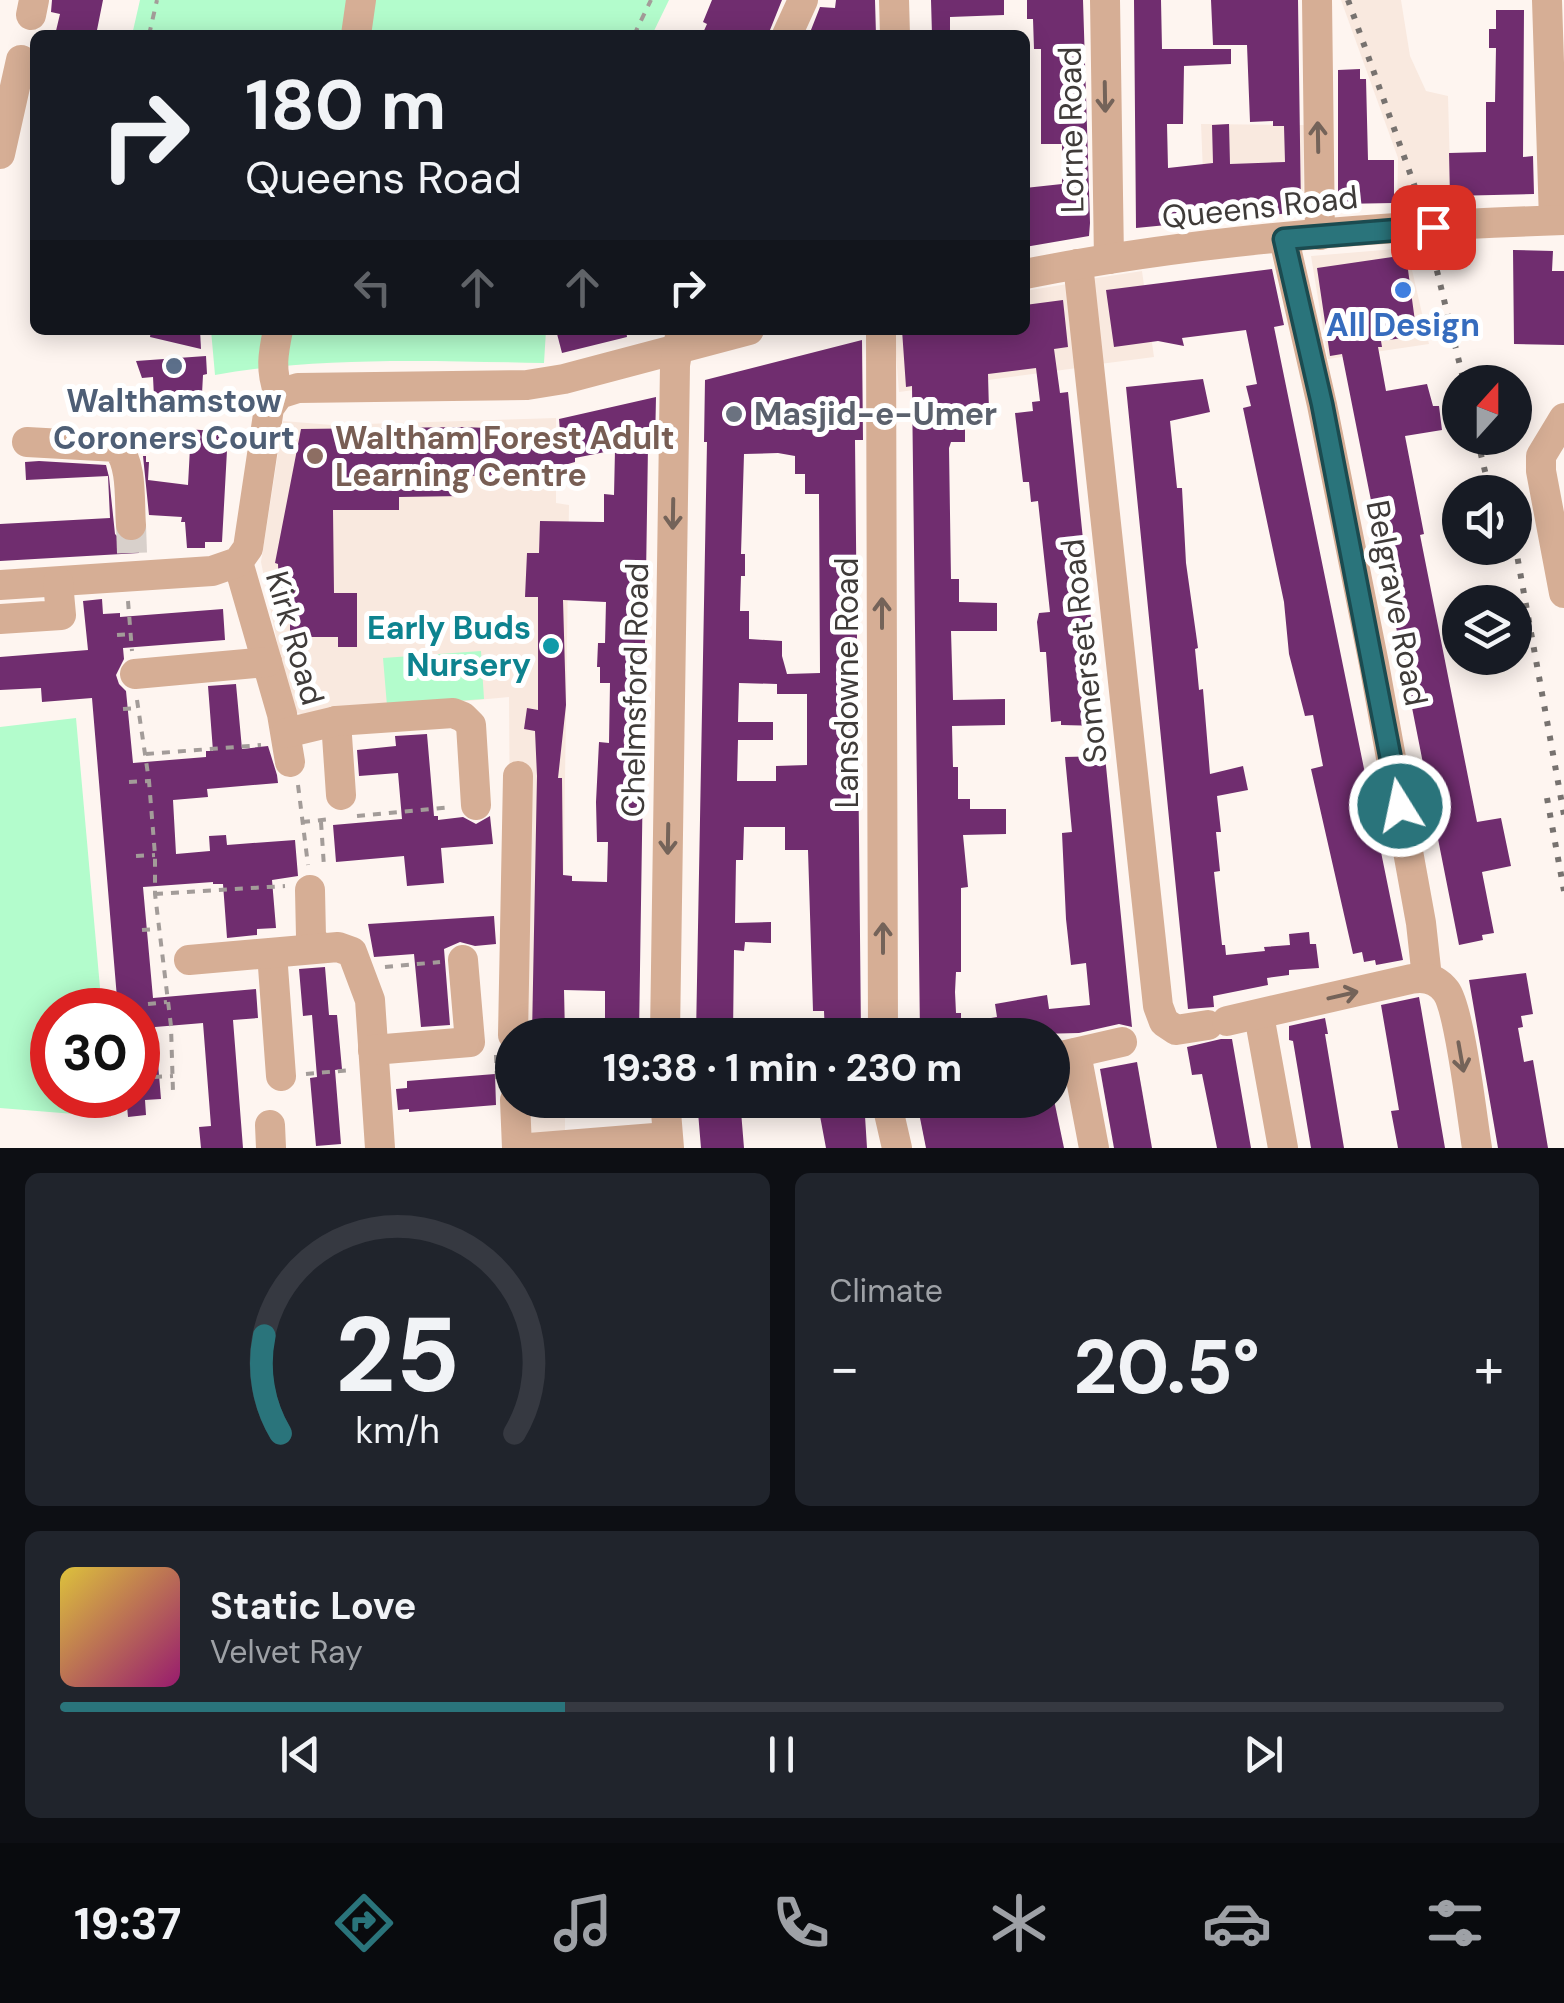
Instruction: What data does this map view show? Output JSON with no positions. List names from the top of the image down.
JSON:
{
  "streets": {
    "street": [
      "Lorne Road",
      "Queens Road",
      "Belgrave Road",
      "Kirk Road",
      "Somerset Road",
      "Lansdowne Road",
      "Chelmsford Road"
    ]
  },
  "crossings": [
    ["Lorne Road", "Queens Road"],
    ["Queens Road", "Belgrave Road"],
    ["Queens Road", "Somerset Road"]
  ],
  "one_way": ["Lansdowne Road"],
  "places": [
    "All Design",
    "Walthamstow Coroners Court",
    "Masjid-e-Umer",
    "Waltham Forest Adult Learning Centre",
    "Early Buds Nursery"
  ],
  "north": "top",
  "page": {
    "turn": ["180 m", "Queens Road"],
    "limit": "30",
    "trip": "19:38 · 1 min · 230 m",
    "tile": "Climate",
    "heat": ["−", "20.5°", "+"],
    "song": ["Static Love", "Velvet Ray"],
    "tabs": "19:37",
    "gauge": ["25", "km/h"]
  }
}
